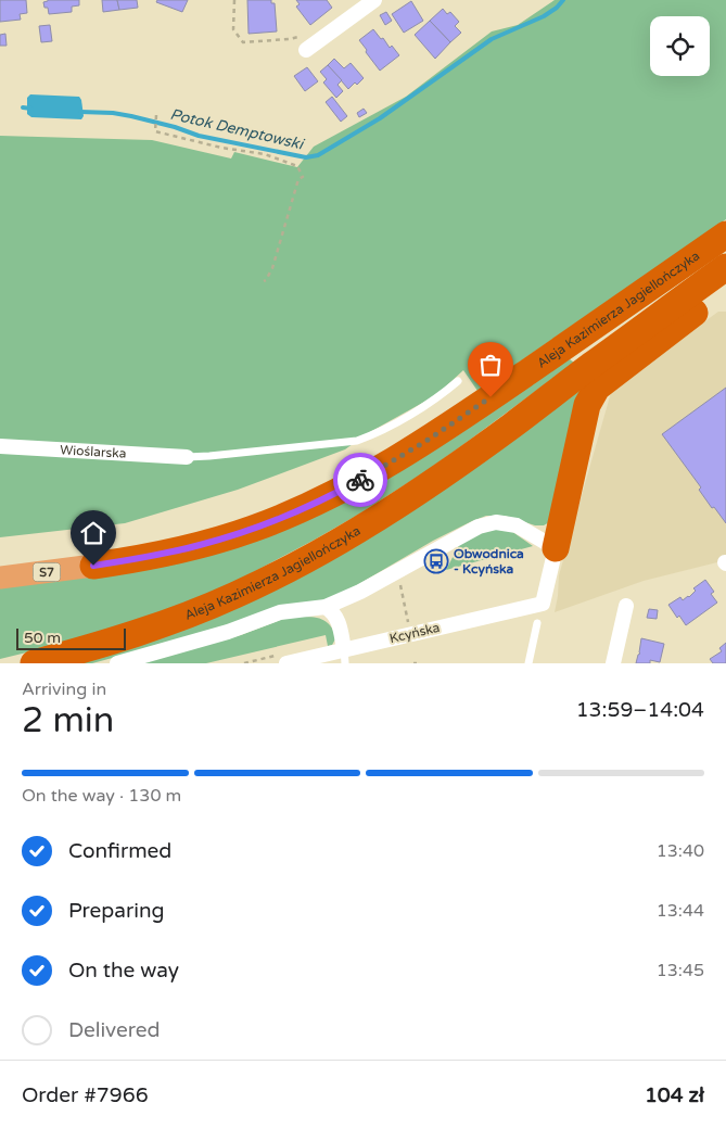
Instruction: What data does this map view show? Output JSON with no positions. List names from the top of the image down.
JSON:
{
  "streets": {
    "highway": ["Aleja Kazimierza Jagiellończyka", "S7"],
    "street": ["Wioślarska", "Kcyńska"]
  },
  "water": ["Potok Demptowski"],
  "places": {
    "bus stop": ["Obwodnica - Kcyńska"]
  },
  "scale_bar": "50 m",
  "page": {
    "scale": "50 m",
    "heading": ["2 min", "Arriving in", "13:59–14:04"],
    "panel": ["Order #7966", "104 zł"],
    "bar": "On the way · 130 m",
    "list": [
      ["Confirmed", "13:40"],
      ["Preparing", "13:44"],
      ["On the way", "13:45"],
      "Delivered"
    ]
  }
}
